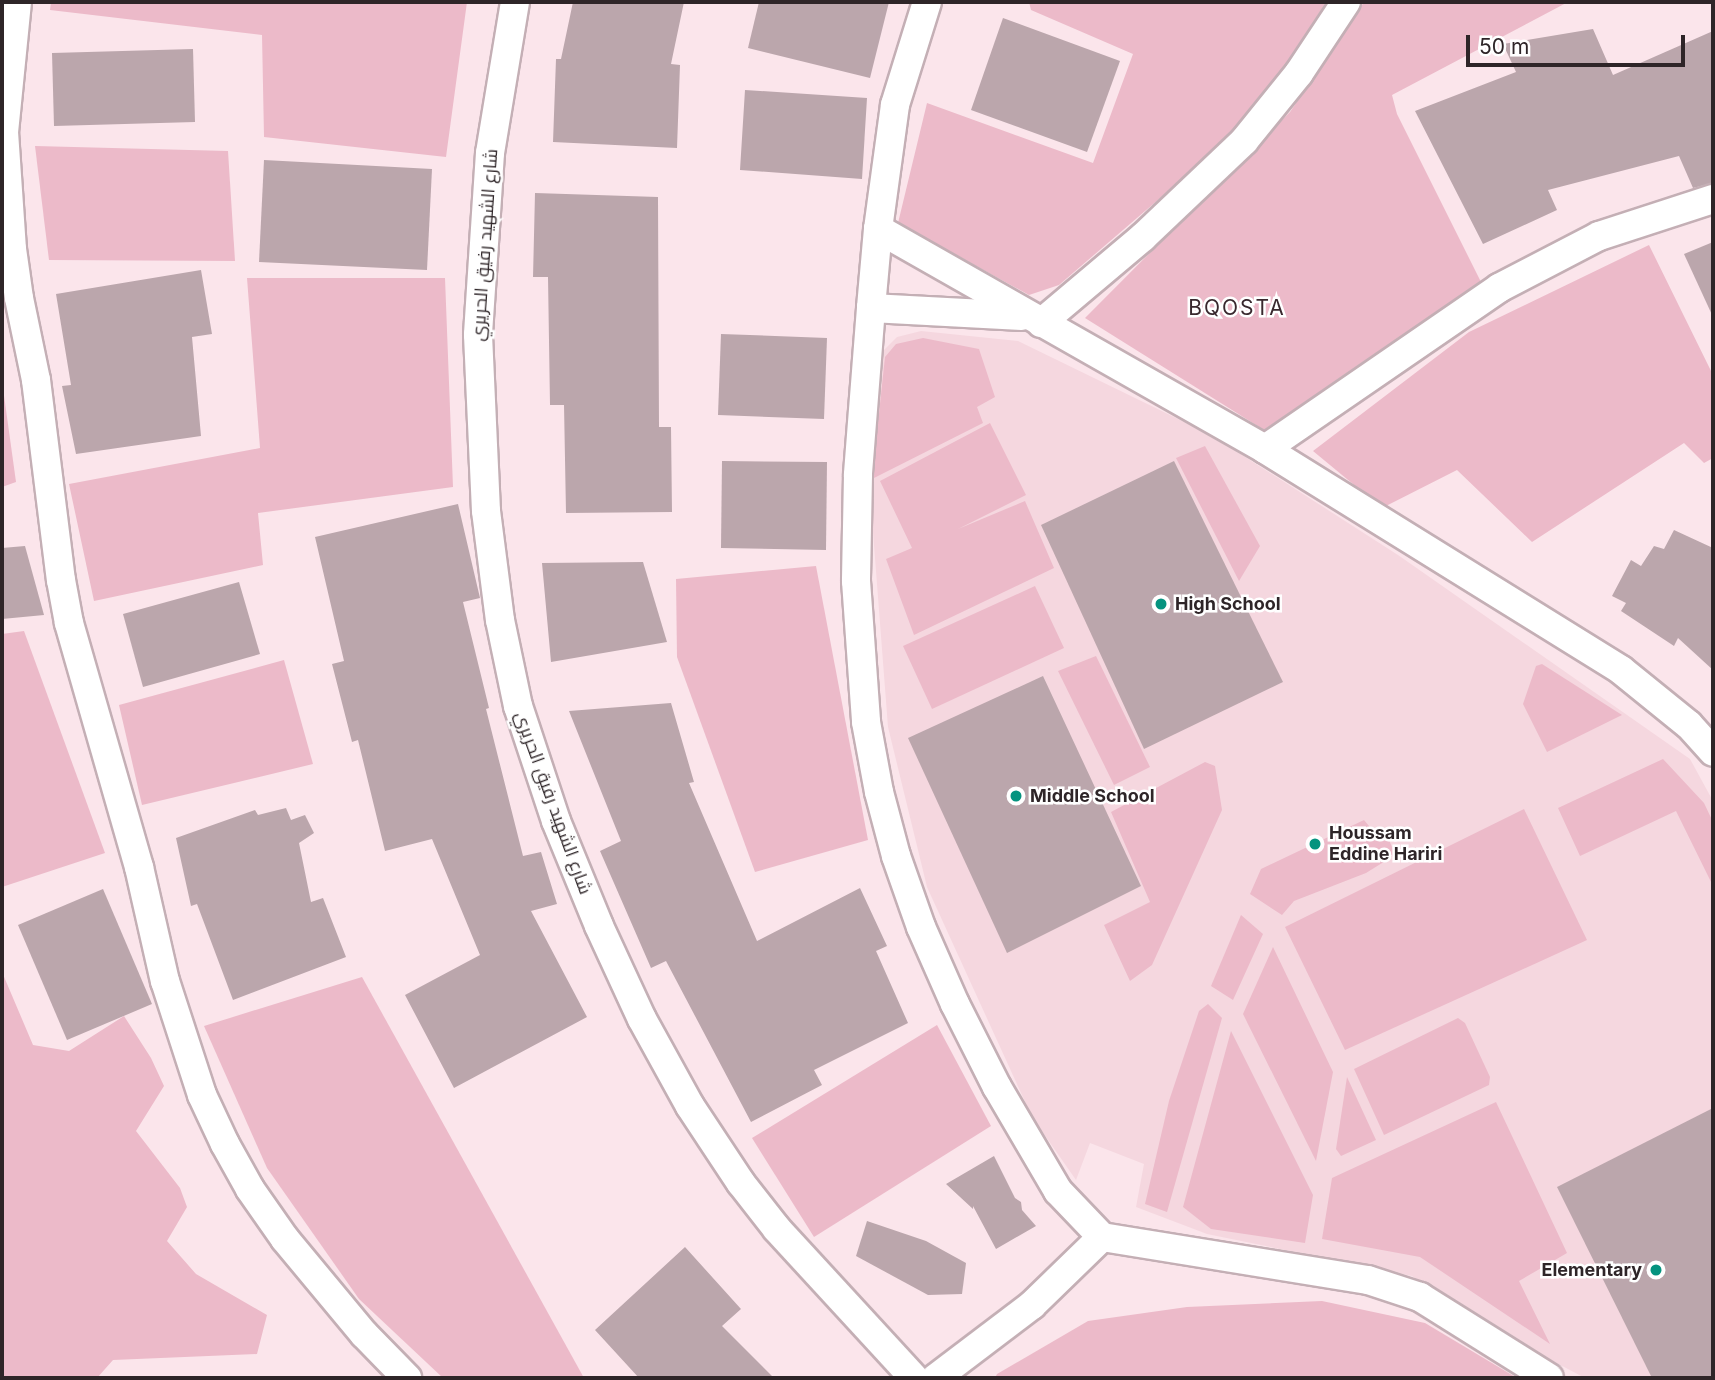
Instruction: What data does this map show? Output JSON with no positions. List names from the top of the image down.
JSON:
{
  "streets": {
    "street": ["شارع الشهيد رفيق الحريري"]
  },
  "districts": ["BQOSTA"],
  "places": [
    "High School",
    "Middle School",
    "Houssam Eddine Hariri",
    "Elementary"
  ],
  "scale_bar": "50 m"
}
